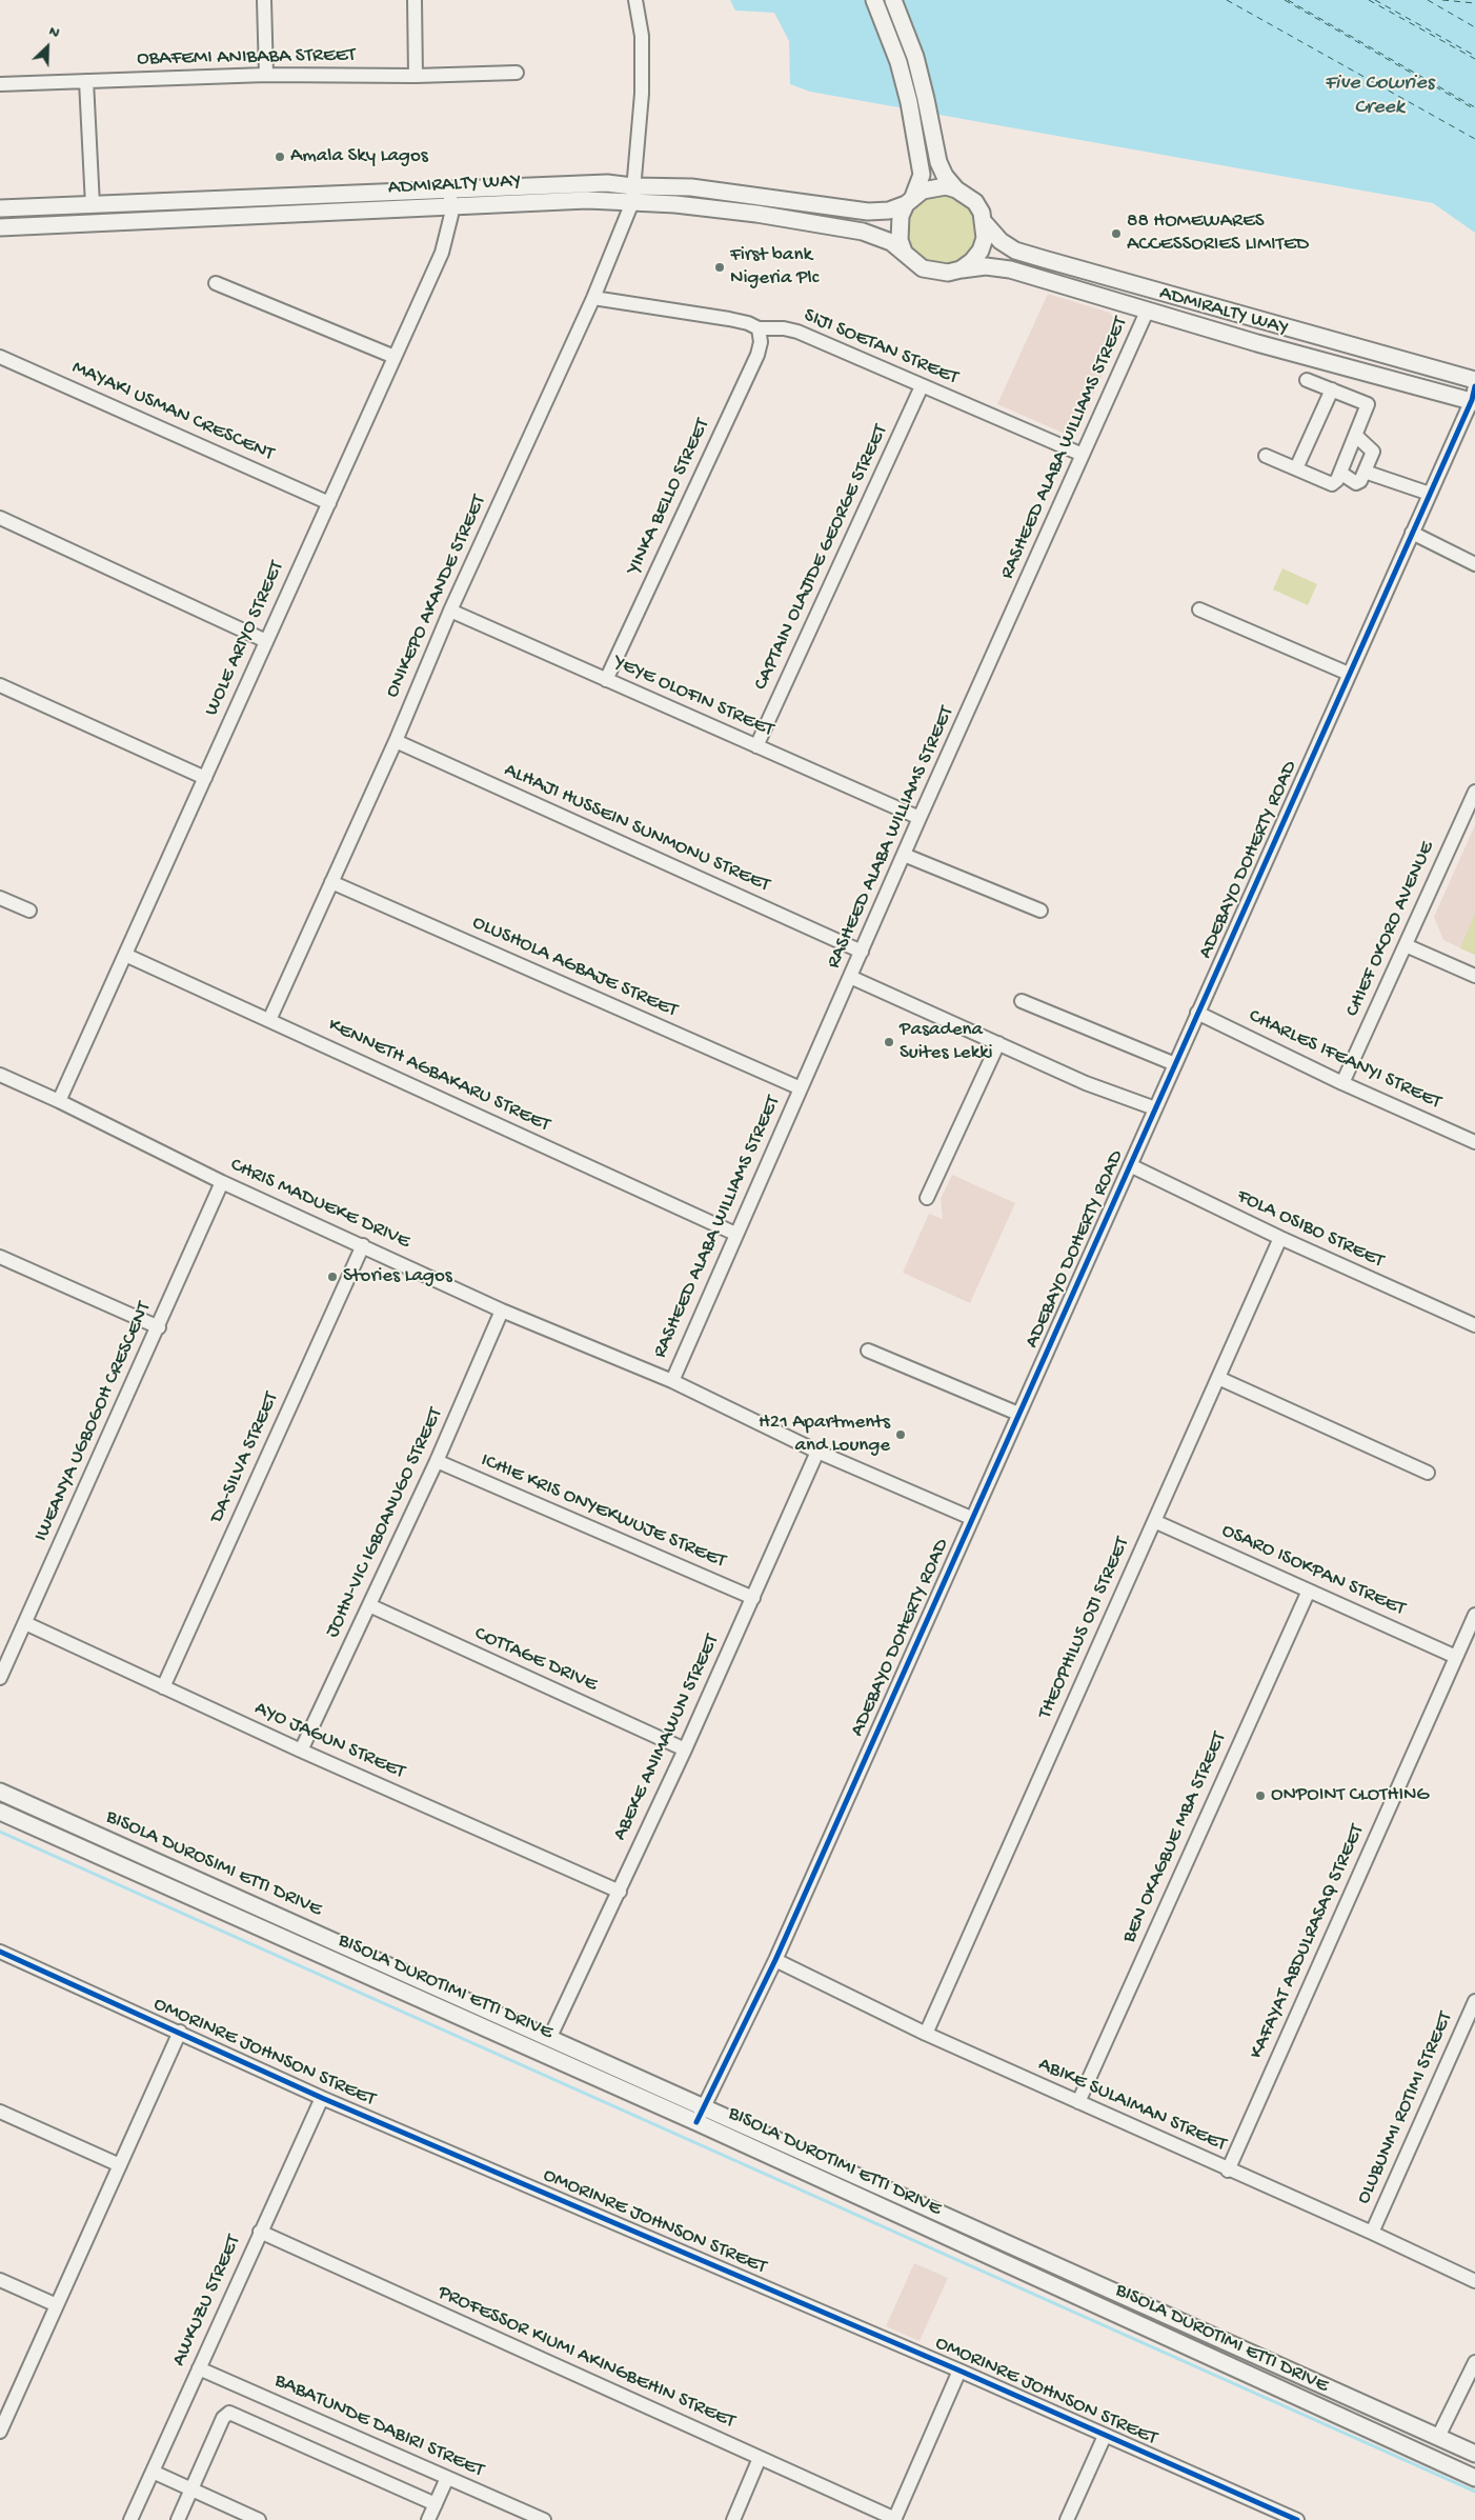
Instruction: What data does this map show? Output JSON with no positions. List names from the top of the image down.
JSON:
{
  "streets": {
    "main road": ["ADMIRALTY WAY", "BISOLA DUROSIMI ETTI DRIVE", "BISOLA DUROTIMI ETTI DRIVE"],
    "street": [
      "OBAFEMI ANIBABA STREET",
      "SIJI SOETAN STREET",
      "MAYAKI USMAN CRESCENT",
      "RASHEED ALABA WILLIAMS STREET",
      "YINKA BELLO STREET",
      "CAPTAIN OLAJIDE GEORGE STREET",
      "ONIKEPO AKANDE STREET",
      "WOLE ARIYO STREET",
      "YEYE OLOFIN STREET",
      "ALHAJI HUSSEIN SUNMONU STREET",
      "ADEBAYO DOHERTY ROAD",
      "CHIEF OKORO AVENUE",
      "OLUSHOLA AGBAJE STREET",
      "CHARLES IFEANYI STREET",
      "KENNETH AGBAKARU STREET",
      "CHRIS MADUEKE DRIVE",
      "FOLA OSIBO STREET",
      "IWEANYA UGBOGOH CRESCENT",
      "DA-SILVA STREET",
      "ICHIE KRIS ONYEKWUJE STREET",
      "JOHN-VIC IGBOANUGO STREET",
      "OSARO ISOKPAN STREET",
      "THEOPHILUS OJI STREET",
      "COTTAGE DRIVE",
      "ABEKE ANIMAWUN STREET",
      "AYO JAGUN STREET",
      "BEN OKAGBUE MBA STREET",
      "KAFAYAT ABDULRASAQ STREET",
      "OMORINRE JOHNSON STREET",
      "ABIKE SULAIMAN STREET",
      "OLUBUNMI ROTIMI STREET",
      "AWKUZU STREET",
      "PROFESSOR KIUMI AKINGBEHIN STREET",
      "BABATUNDE DABIRI STREET"
    ]
  },
  "crossings": [
    ["ADMIRALTY WAY", "RASHEED ALABA WILLIAMS STREET"],
    ["ADMIRALTY WAY", "ONIKEPO AKANDE STREET"],
    ["ADMIRALTY WAY", "WOLE ARIYO STREET"],
    ["ADMIRALTY WAY", "ADEBAYO DOHERTY ROAD"],
    ["SIJI SOETAN STREET", "RASHEED ALABA WILLIAMS STREET"],
    ["SIJI SOETAN STREET", "YINKA BELLO STREET"],
    ["SIJI SOETAN STREET", "CAPTAIN OLAJIDE GEORGE STREET"],
    ["SIJI SOETAN STREET", "ONIKEPO AKANDE STREET"],
    ["MAYAKI USMAN CRESCENT", "WOLE ARIYO STREET"],
    ["RASHEED ALABA WILLIAMS STREET", "YEYE OLOFIN STREET"],
    ["RASHEED ALABA WILLIAMS STREET", "ALHAJI HUSSEIN SUNMONU STREET"],
    ["RASHEED ALABA WILLIAMS STREET", "OLUSHOLA AGBAJE STREET"],
    ["RASHEED ALABA WILLIAMS STREET", "KENNETH AGBAKARU STREET"],
    ["RASHEED ALABA WILLIAMS STREET", "CHRIS MADUEKE DRIVE"],
    ["YINKA BELLO STREET", "YEYE OLOFIN STREET"],
    ["CAPTAIN OLAJIDE GEORGE STREET", "YEYE OLOFIN STREET"],
    ["ONIKEPO AKANDE STREET", "YEYE OLOFIN STREET"],
    ["ONIKEPO AKANDE STREET", "ALHAJI HUSSEIN SUNMONU STREET"],
    ["ONIKEPO AKANDE STREET", "OLUSHOLA AGBAJE STREET"],
    ["ONIKEPO AKANDE STREET", "KENNETH AGBAKARU STREET"],
    ["WOLE ARIYO STREET", "KENNETH AGBAKARU STREET"],
    ["WOLE ARIYO STREET", "CHRIS MADUEKE DRIVE"],
    ["ADEBAYO DOHERTY ROAD", "CHARLES IFEANYI STREET"],
    ["ADEBAYO DOHERTY ROAD", "CHRIS MADUEKE DRIVE"],
    ["ADEBAYO DOHERTY ROAD", "FOLA OSIBO STREET"],
    ["ADEBAYO DOHERTY ROAD", "BISOLA DUROSIMI ETTI DRIVE"],
    ["ADEBAYO DOHERTY ROAD", "BISOLA DUROTIMI ETTI DRIVE"],
    ["ADEBAYO DOHERTY ROAD", "ABIKE SULAIMAN STREET"],
    ["CHIEF OKORO AVENUE", "CHARLES IFEANYI STREET"],
    ["CHRIS MADUEKE DRIVE", "IWEANYA UGBOGOH CRESCENT"],
    ["CHRIS MADUEKE DRIVE", "DA-SILVA STREET"],
    ["CHRIS MADUEKE DRIVE", "JOHN-VIC IGBOANUGO STREET"],
    ["CHRIS MADUEKE DRIVE", "ABEKE ANIMAWUN STREET"],
    ["FOLA OSIBO STREET", "THEOPHILUS OJI STREET"],
    ["IWEANYA UGBOGOH CRESCENT", "AYO JAGUN STREET"],
    ["DA-SILVA STREET", "AYO JAGUN STREET"],
    ["ICHIE KRIS ONYEKWUJE STREET", "JOHN-VIC IGBOANUGO STREET"],
    ["ICHIE KRIS ONYEKWUJE STREET", "ABEKE ANIMAWUN STREET"],
    ["JOHN-VIC IGBOANUGO STREET", "COTTAGE DRIVE"],
    ["JOHN-VIC IGBOANUGO STREET", "AYO JAGUN STREET"],
    ["OSARO ISOKPAN STREET", "THEOPHILUS OJI STREET"],
    ["OSARO ISOKPAN STREET", "BEN OKAGBUE MBA STREET"],
    ["OSARO ISOKPAN STREET", "KAFAYAT ABDULRASAQ STREET"],
    ["THEOPHILUS OJI STREET", "ABIKE SULAIMAN STREET"],
    ["COTTAGE DRIVE", "ABEKE ANIMAWUN STREET"],
    ["ABEKE ANIMAWUN STREET", "AYO JAGUN STREET"],
    ["ABEKE ANIMAWUN STREET", "BISOLA DUROSIMI ETTI DRIVE"],
    ["BEN OKAGBUE MBA STREET", "ABIKE SULAIMAN STREET"],
    ["KAFAYAT ABDULRASAQ STREET", "ABIKE SULAIMAN STREET"],
    ["OMORINRE JOHNSON STREET", "AWKUZU STREET"],
    ["ABIKE SULAIMAN STREET", "OLUBUNMI ROTIMI STREET"],
    ["AWKUZU STREET", "PROFESSOR KIUMI AKINGBEHIN STREET"],
    ["AWKUZU STREET", "BABATUNDE DABIRI STREET"]
  ],
  "water": ["Five Cowries Creek"],
  "places": [
    "Amala Sky Lagos",
    "88 HOMEWARES ACCESSORIES LIMITED",
    "First bank Nigeria Plc",
    "Pasadena Suites Lekki",
    "Stories Lagos",
    "H21 Apartments and Lounge",
    "ONPOINT CLOTHING"
  ],
  "north": "top right"
}
